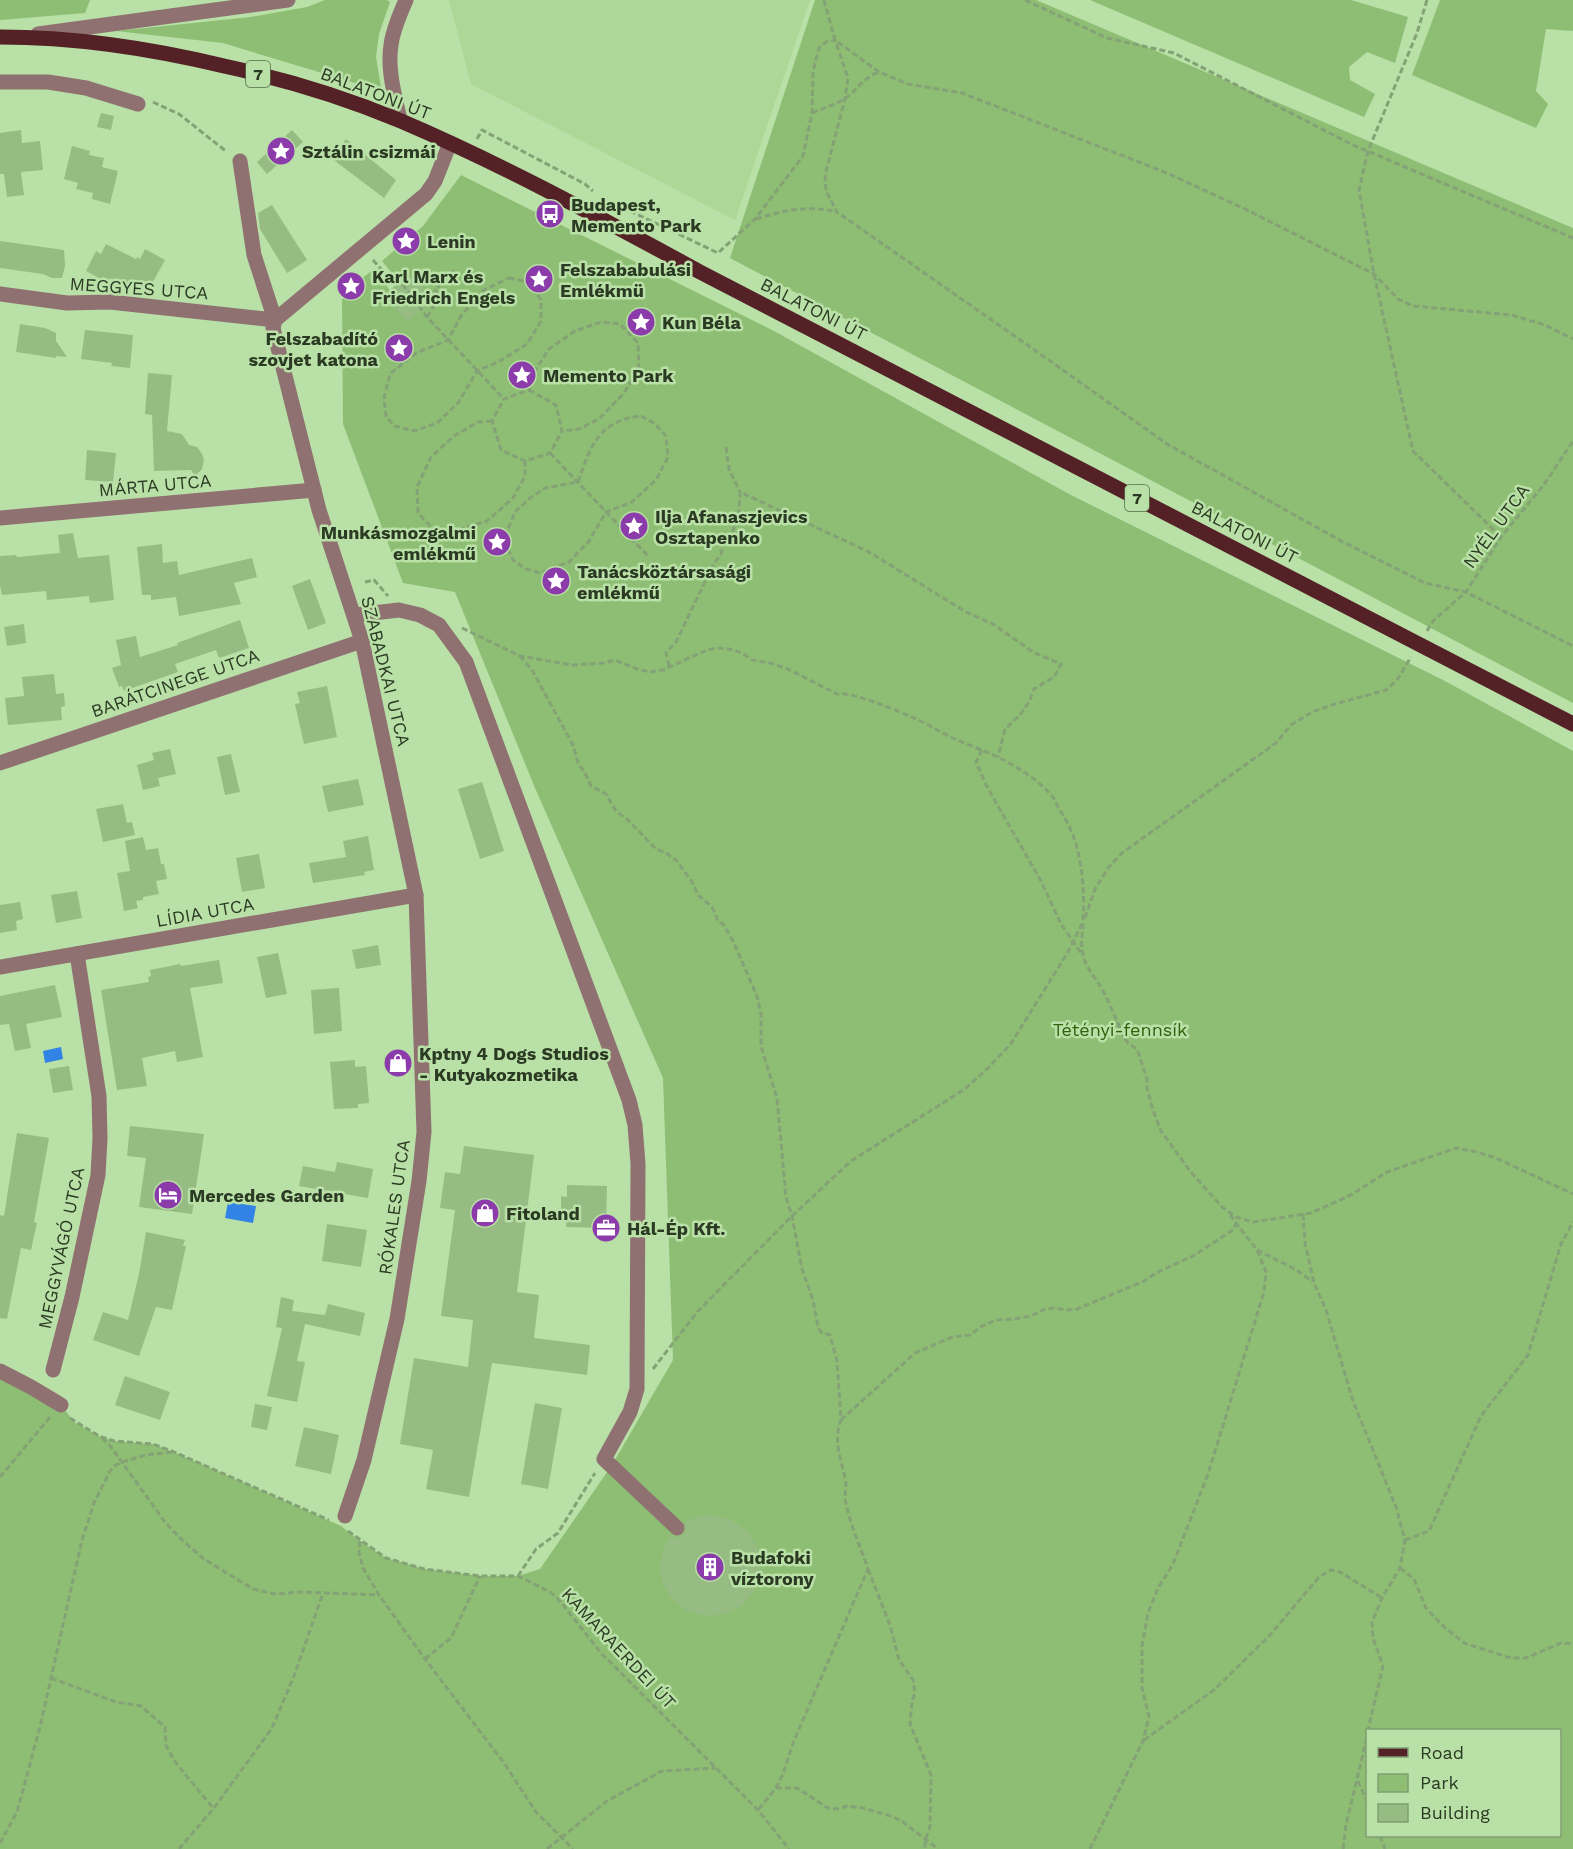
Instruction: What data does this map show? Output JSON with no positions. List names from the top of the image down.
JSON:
{
  "streets": {
    "main road": ["7", "BALATONI ÚT"],
    "street": [
      "MEGGYES UTCA",
      "MÁRTA UTCA",
      "SZABADKAI UTCA",
      "BARÁTCINEGE UTCA",
      "LÍDIA UTCA",
      "RÓKALES UTCA",
      "MEGGYVÁGÓ UTCA"
    ],
    "path": ["NYÉL UTCA", "KAMARAERDEI ÚT"]
  },
  "crossings": [
    ["MEGGYES UTCA", "SZABADKAI UTCA"],
    ["MÁRTA UTCA", "SZABADKAI UTCA"],
    ["SZABADKAI UTCA", "BARÁTCINEGE UTCA"],
    ["SZABADKAI UTCA", "LÍDIA UTCA"],
    ["SZABADKAI UTCA", "RÓKALES UTCA"],
    ["LÍDIA UTCA", "RÓKALES UTCA"],
    ["LÍDIA UTCA", "MEGGYVÁGÓ UTCA"],
    ["RÓKALES UTCA", "KAMARAERDEI ÚT"]
  ],
  "parks": ["Tétényi-fennsík"],
  "places": {
    "place": [
      "Sztálin csizmái",
      "Lenin",
      "Felszababulási Emlékmü",
      "Karl Marx és Friedrich Engels",
      "Kun Béla",
      "Felszabadító szovjet katona",
      "Memento Park",
      "Ilja Afanaszjevics Osztapenko",
      "Munkásmozgalmi emlékmű",
      "Tanácsköztársasági emlékmű"
    ],
    "bus stop": ["Budapest, Memento Park"],
    "shop": ["Kptny 4 Dogs Studios - Kutyakozmetika", "Fitoland"],
    "hotel": ["Mercedes Garden"],
    "office": ["Hál-Ép Kft."],
    "building": ["Budafoki víztorony"]
  },
  "legend": ["Road", "Park", "Building"]
}
